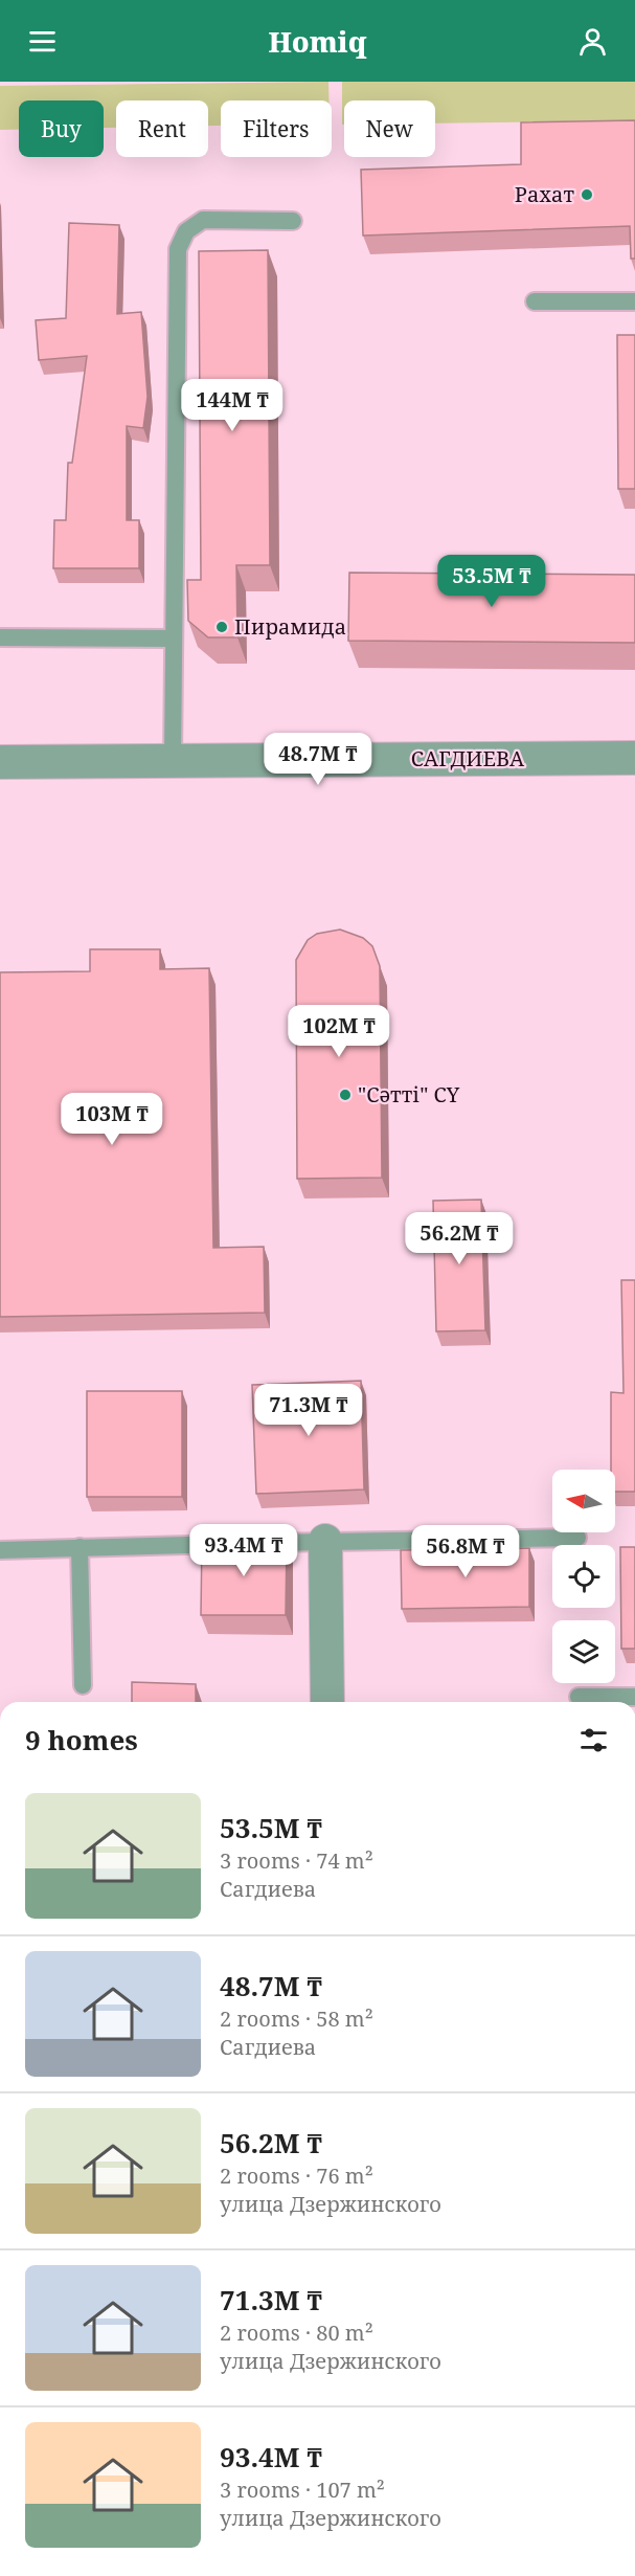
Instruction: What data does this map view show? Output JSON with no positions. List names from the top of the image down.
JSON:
{
  "streets": {
    "street": ["САГДИЕВА"]
  },
  "places": ["Рахат", "Пирамида", "\"Сәтті\" СY"],
  "north": "left",
  "page": {
    "header": "Homiq",
    "chip": [
      "Buy",
      "Rent",
      "Filters",
      "New"
    ],
    "price": [
      "144M ₸",
      "53.5M ₸",
      "48.7M ₸",
      "102M ₸",
      "103M ₸",
      "56.2M ₸",
      "71.3M ₸",
      "93.4M ₸",
      "56.8M ₸"
    ],
    "heading": "9 homes",
    "list": [
      {
        "name": "53.5M ₸",
        "note": "3 rooms · 74 m² · Сагдиева"
      },
      {
        "name": "48.7M ₸",
        "note": "2 rooms · 58 m² · Сагдиева"
      },
      {
        "name": "56.2M ₸",
        "note": "2 rooms · 76 m² · улица Дзержинского"
      },
      {
        "name": "71.3M ₸",
        "note": "2 rooms · 80 m² · улица Дзержинского"
      },
      {
        "name": "93.4M ₸",
        "note": "3 rooms · 107 m² · улица Дзержинского"
      }
    ]
  }
}
